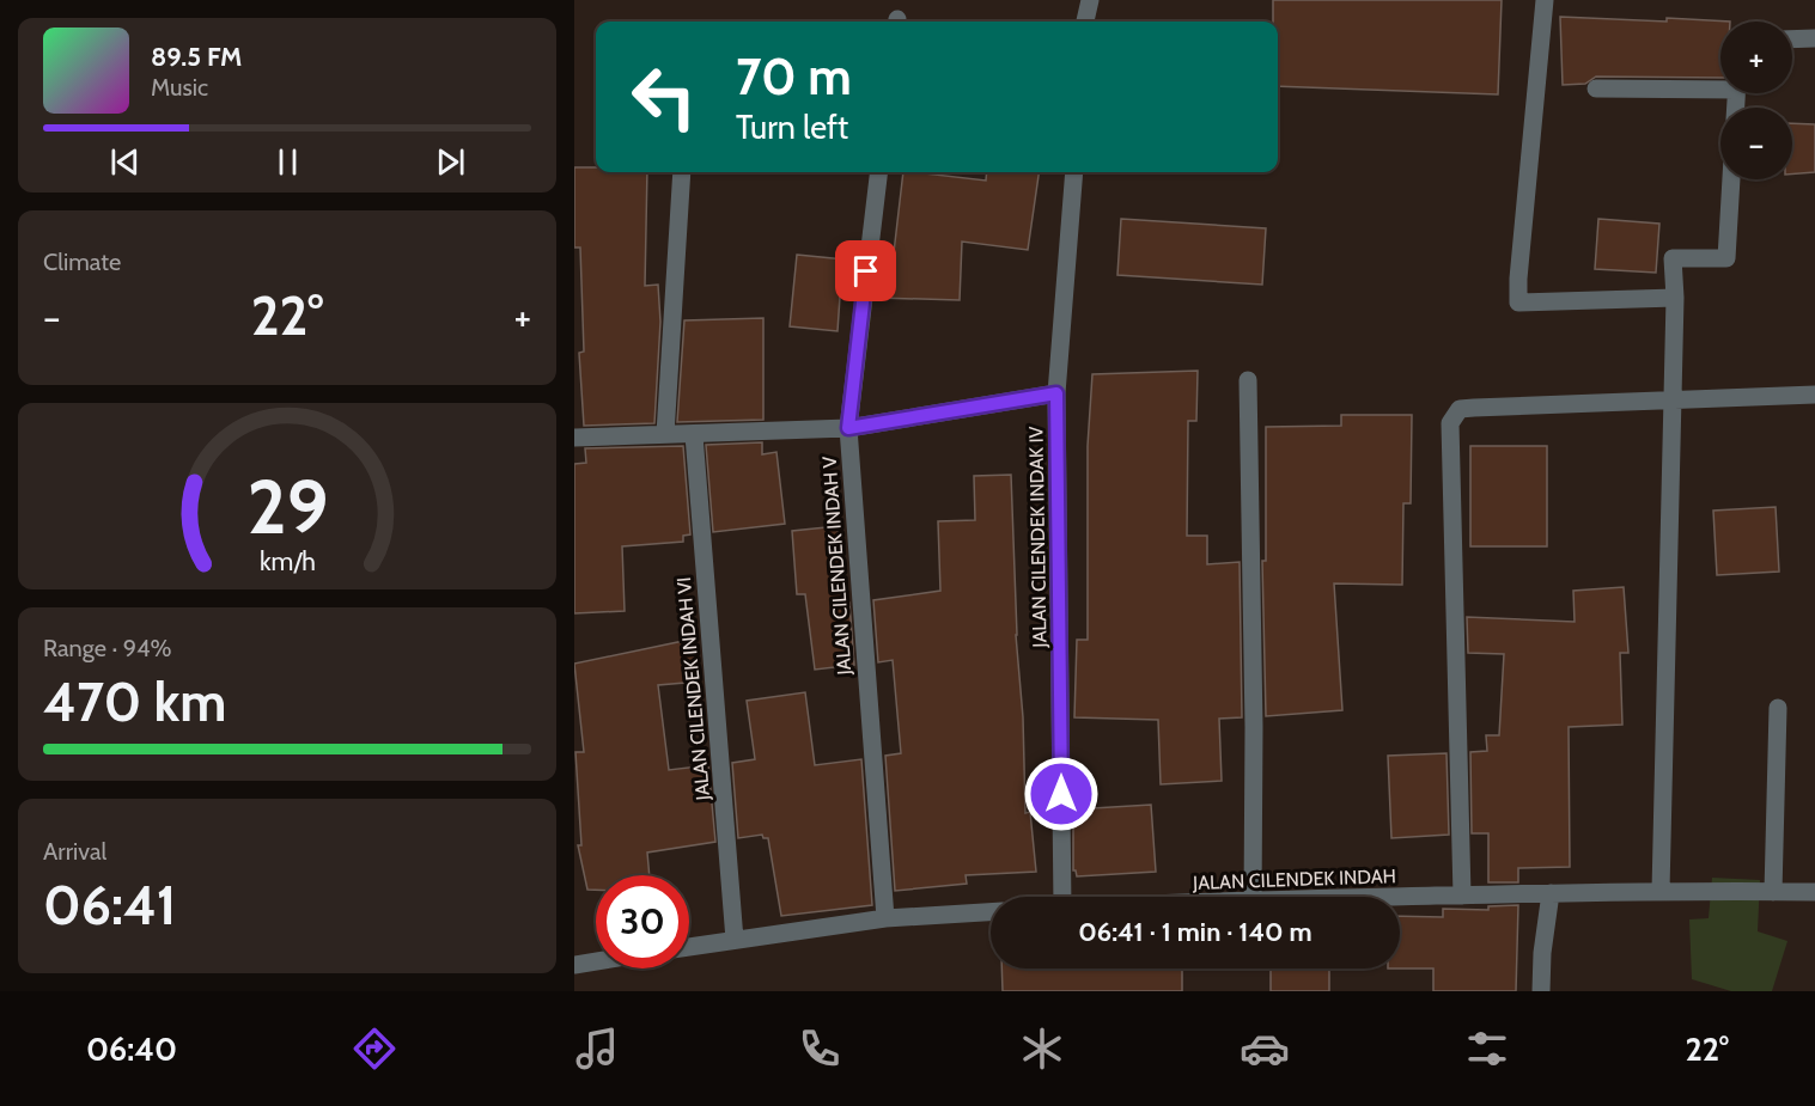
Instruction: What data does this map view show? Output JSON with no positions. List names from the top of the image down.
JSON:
{
  "streets": {
    "street": [
      "JALAN CILENDEK INDAK IV",
      "JALAN CILENDEK INDAH V",
      "JALAN CILENDEK INDAH VI",
      "JALAN CILENDEK INDAH"
    ]
  },
  "page": {
    "map_buttons": ["+", "−"],
    "turn": ["70 m", "Turn left"],
    "song": ["89.5 FM", "Music"],
    "tile": [
      "Climate",
      ["Range · 94%", "470 km"],
      ["Arrival", "06:41"]
    ],
    "heat": ["−", "22°", "+"],
    "limit": "30",
    "trip": "06:41 · 1 min · 140 m",
    "tabs": ["06:40", "22°"],
    "gauge": ["29", "km/h"]
  }
}
